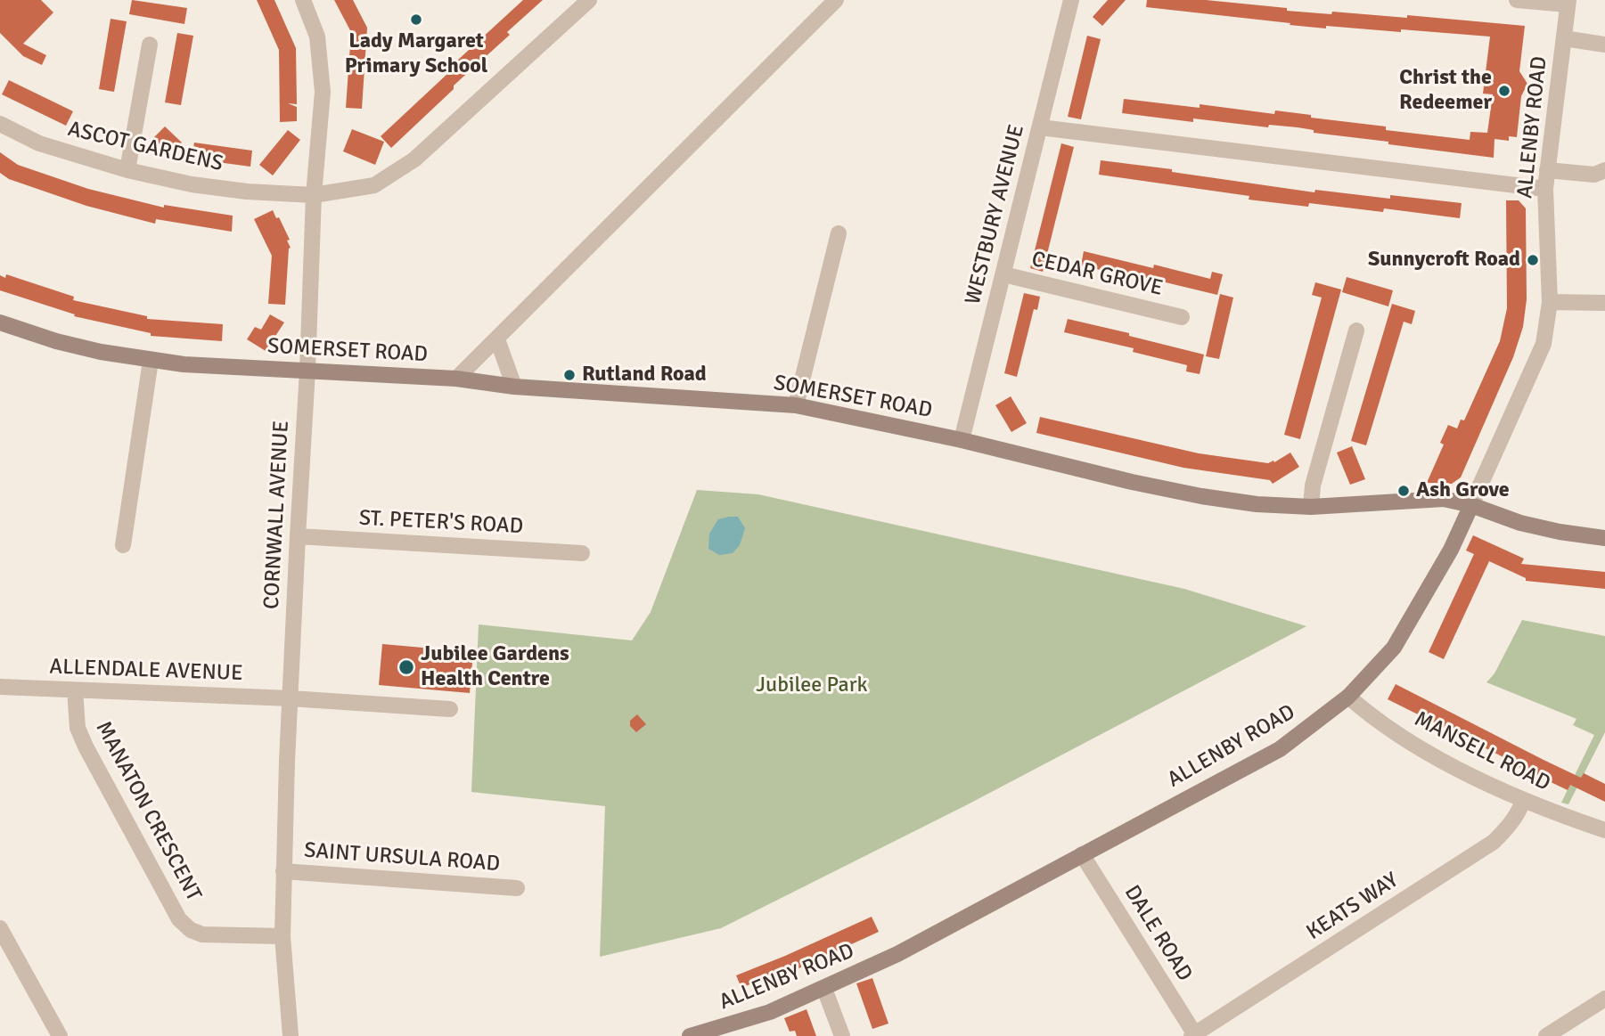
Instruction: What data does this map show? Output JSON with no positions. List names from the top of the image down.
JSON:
{
  "streets": {
    "street": [
      "ALLENBY ROAD",
      "ASCOT GARDENS",
      "WESTBURY AVENUE",
      "CEDAR GROVE",
      "SOMERSET ROAD",
      "CORNWALL AVENUE",
      "ST. PETER'S ROAD",
      "ALLENDALE AVENUE",
      "MANSELL ROAD",
      "MANATON CRESCENT",
      "SAINT URSULA ROAD",
      "KEATS WAY",
      "DALE ROAD"
    ]
  },
  "crossings": [
    ["ALLENBY ROAD", "SOMERSET ROAD"],
    ["ALLENBY ROAD", "MANSELL ROAD"],
    ["ALLENBY ROAD", "DALE ROAD"],
    ["ASCOT GARDENS", "CORNWALL AVENUE"],
    ["WESTBURY AVENUE", "CEDAR GROVE"],
    ["WESTBURY AVENUE", "SOMERSET ROAD"],
    ["SOMERSET ROAD", "CORNWALL AVENUE"],
    ["CORNWALL AVENUE", "ST. PETER'S ROAD"],
    ["CORNWALL AVENUE", "ALLENDALE AVENUE"],
    ["CORNWALL AVENUE", "MANATON CRESCENT"],
    ["CORNWALL AVENUE", "SAINT URSULA ROAD"],
    ["ALLENDALE AVENUE", "MANATON CRESCENT"],
    ["MANSELL ROAD", "KEATS WAY"],
    ["KEATS WAY", "DALE ROAD"]
  ],
  "parks": ["Jubilee Park"],
  "places": [
    "Lady Margaret Primary School",
    "Christ the Redeemer",
    "Sunnycroft Road",
    "Rutland Road",
    "Ash Grove",
    "Jubilee Gardens Health Centre"
  ]
}
